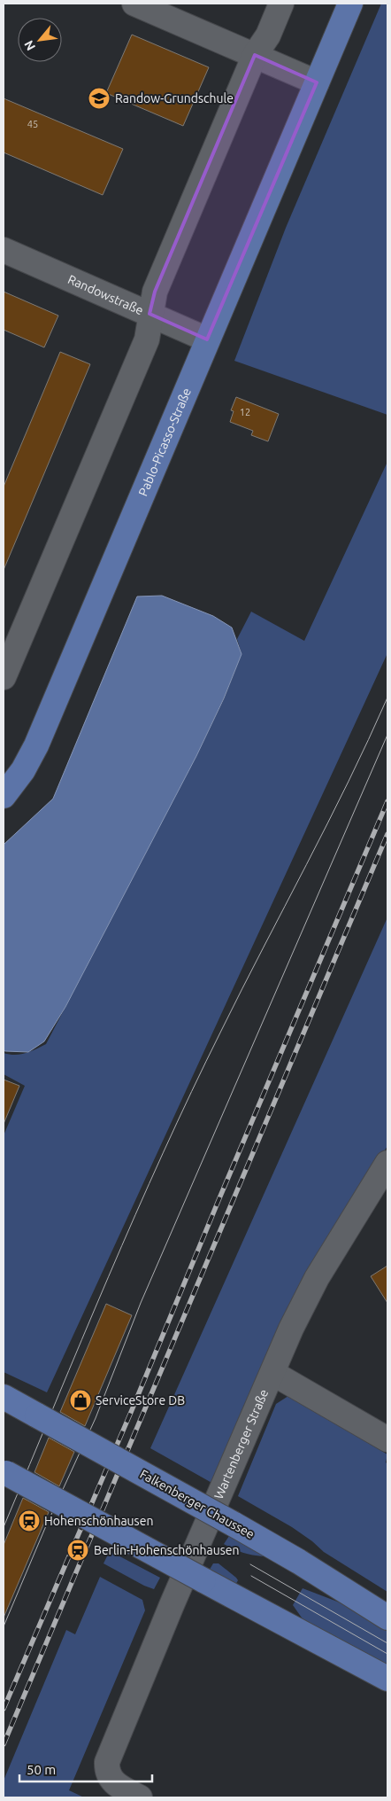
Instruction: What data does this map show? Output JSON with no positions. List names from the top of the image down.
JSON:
{
  "streets": {
    "main road": ["Pablo-Picasso-Straße", "Falkenberger Chaussee"],
    "street": ["Randowstraße", "Wartenberger Straße"]
  },
  "crossings": [
    ["Randowstraße", "Pablo-Picasso-Straße"]
  ],
  "places": {
    "school or university": ["Randow-Grundschule"],
    "shop": ["ServiceStore DB"],
    "station": ["Hohenschönhausen", "Berlin-Hohenschönhausen"]
  },
  "house_numbers": ["45", "12"],
  "scale_bar": "50 m",
  "north": "bottom left"
}
